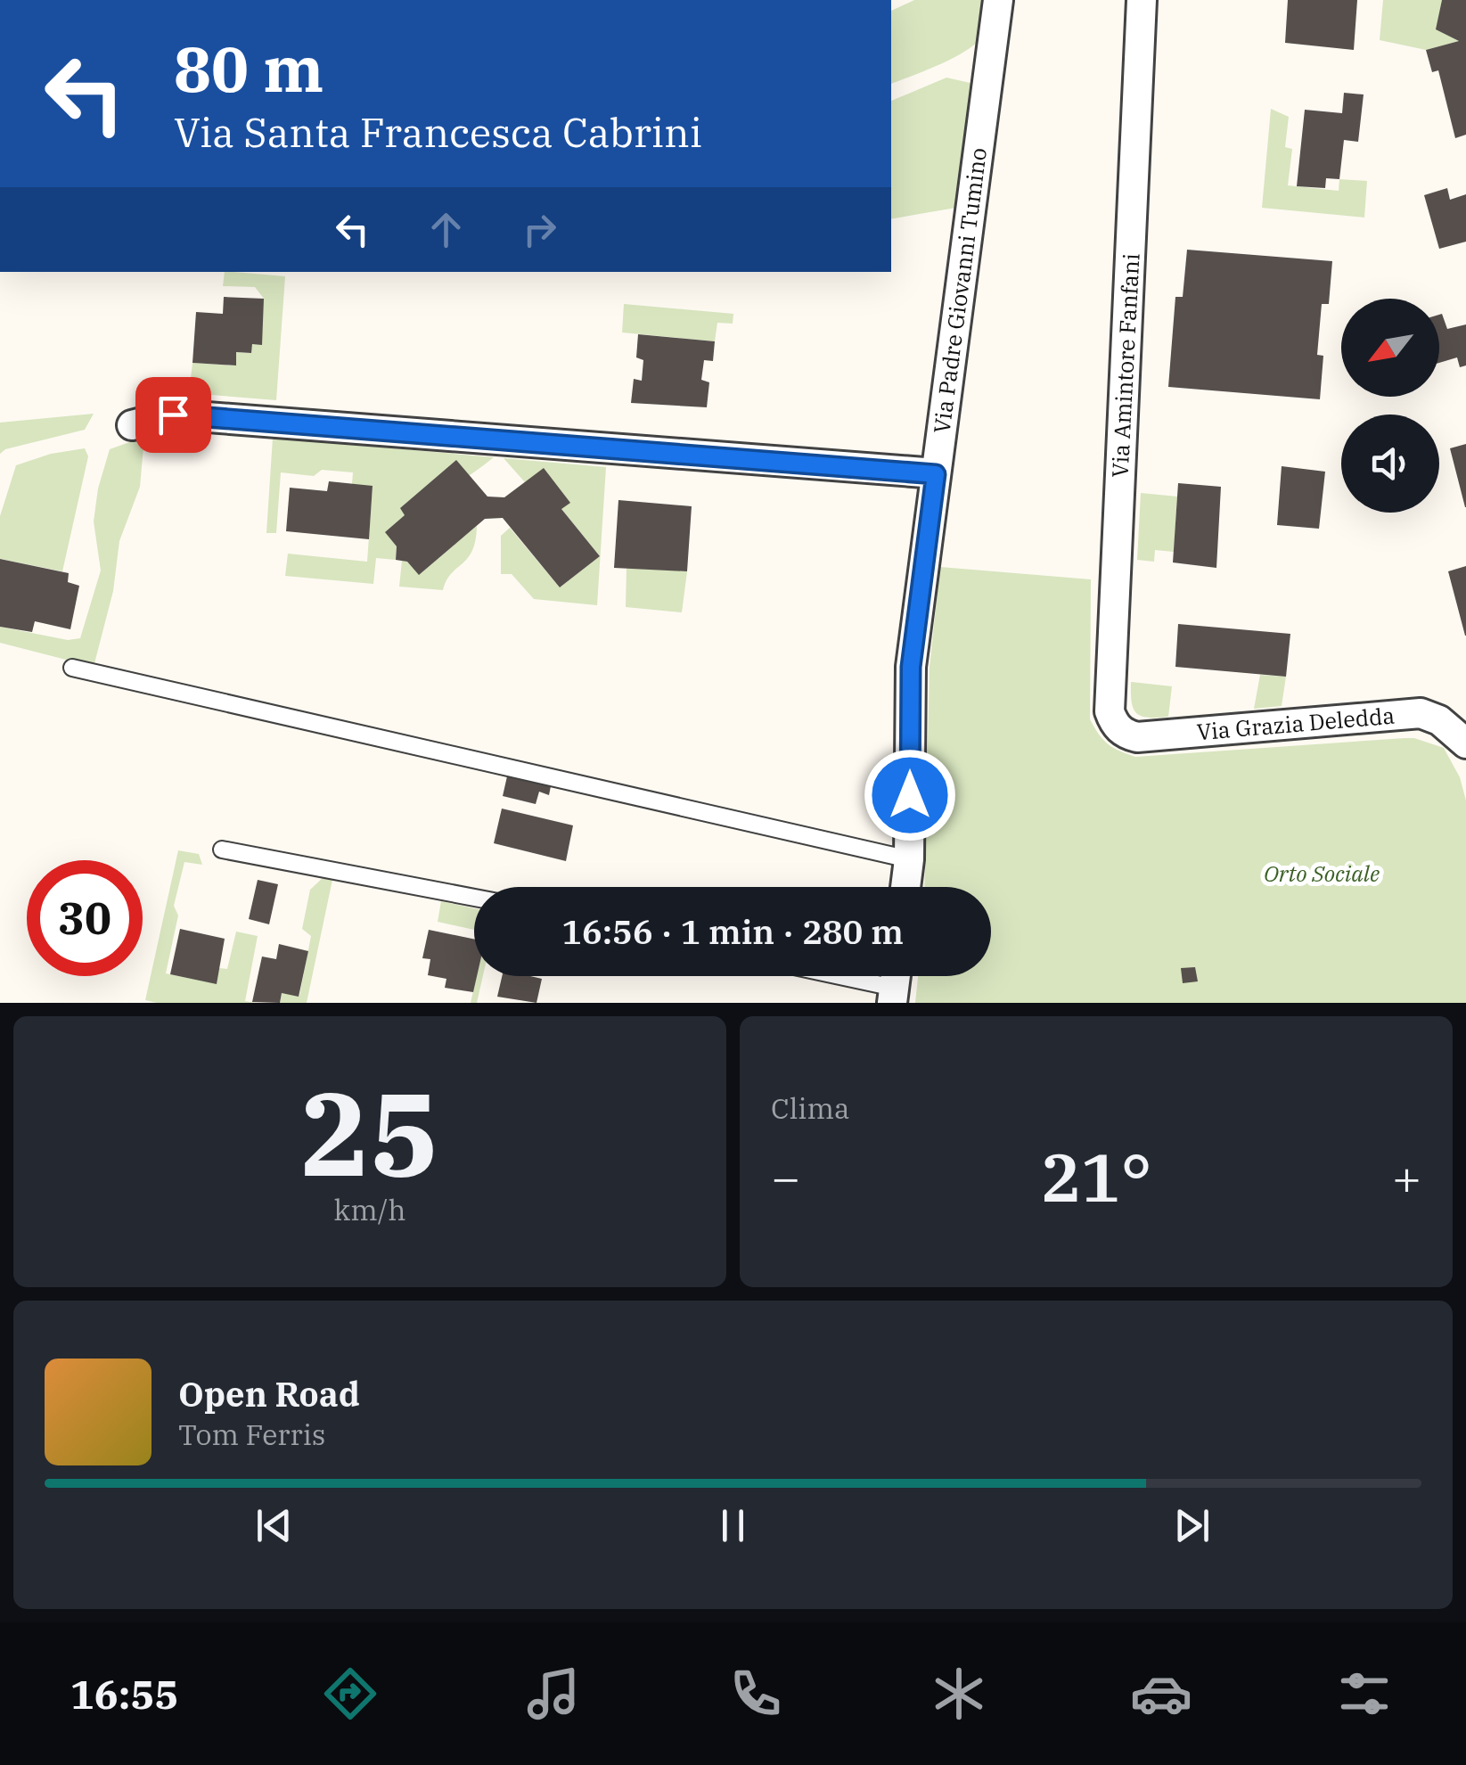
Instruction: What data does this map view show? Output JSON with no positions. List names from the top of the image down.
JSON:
{
  "streets": {
    "street": ["Via Padre Giovanni Tumino", "Via Amintore Fanfani", "Via Grazia Deledda"]
  },
  "crossings": [
    ["Via Amintore Fanfani", "Via Grazia Deledda"]
  ],
  "parks": ["Orto Sociale"],
  "north": "bottom left",
  "page": {
    "turn": ["80 m", "Via Santa Francesca Cabrini"],
    "limit": "30",
    "trip": "16:56 · 1 min · 280 m",
    "tile": [
      ["25", "km/h"],
      "Clima"
    ],
    "heat": ["−", "21°", "+"],
    "song": ["Open Road", "Tom Ferris"],
    "tabs": "16:55"
  }
}
